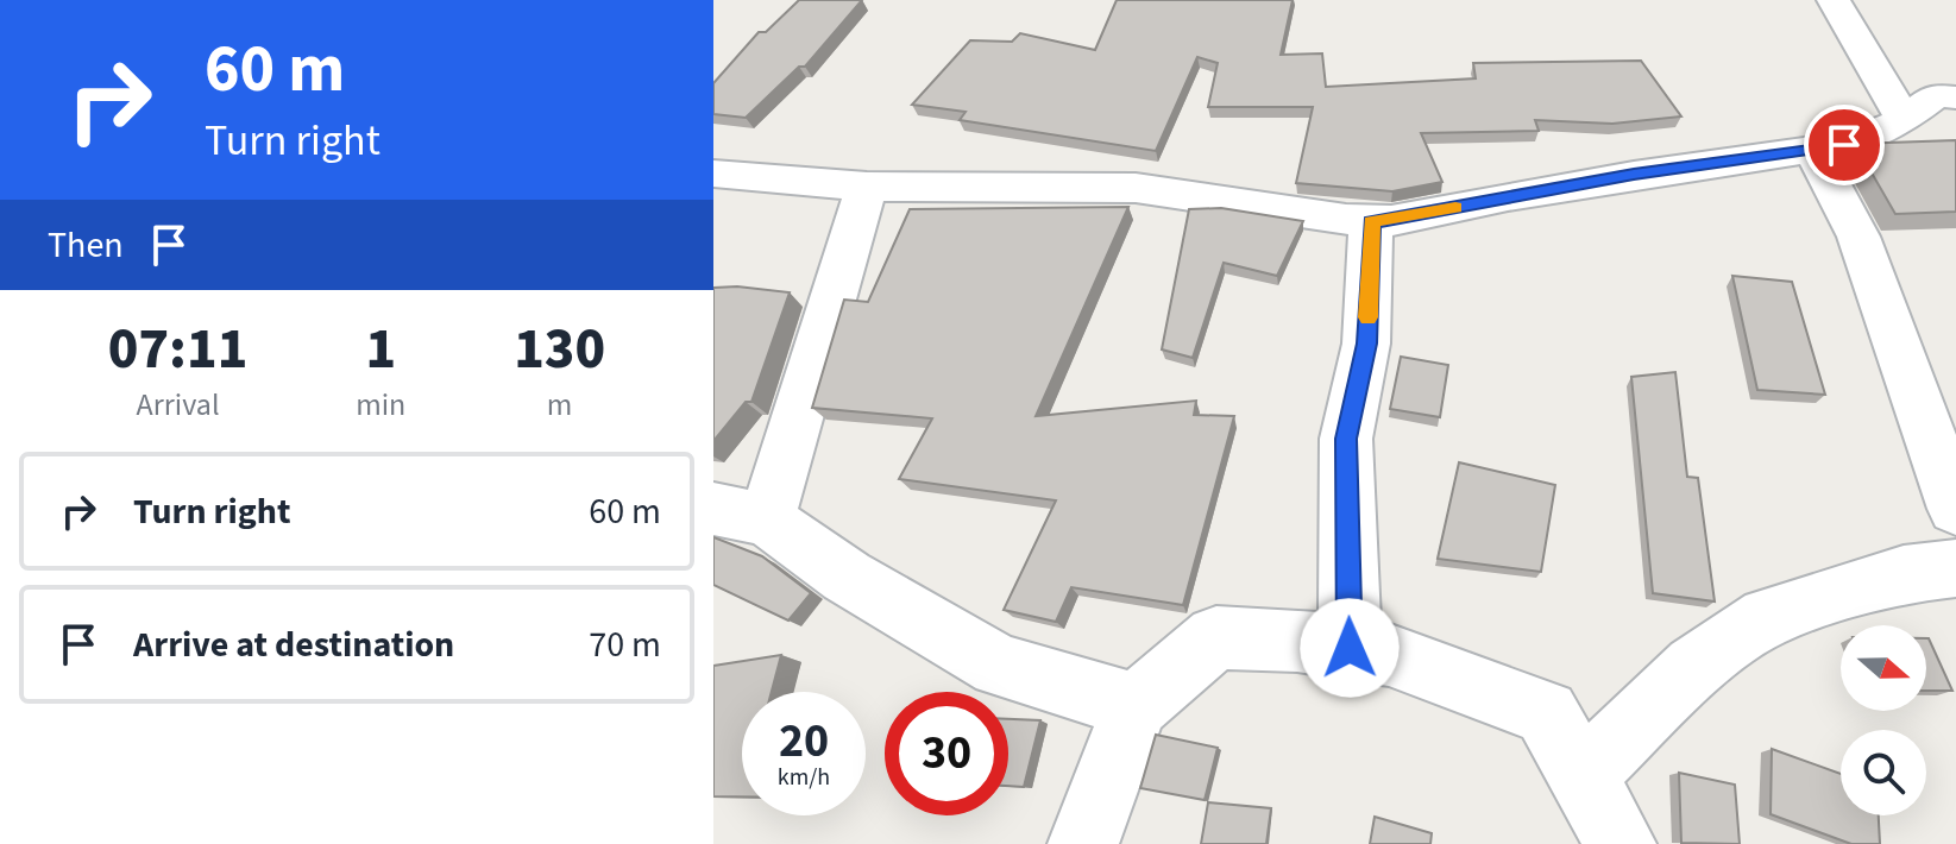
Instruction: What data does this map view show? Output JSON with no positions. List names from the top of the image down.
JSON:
{
  "north": "right",
  "page": {
    "turn": ["60 m", "Turn right"],
    "then": "Then",
    "eta": [
      "07:11",
      "Arrival",
      "1",
      "min",
      "130",
      "m"
    ],
    "list": [
      {
        "name": "Turn right",
        "value": "60 m"
      },
      {
        "name": "Arrive at destination",
        "value": "70 m"
      }
    ],
    "speed": "20 km/h",
    "limit": "30"
  }
}
